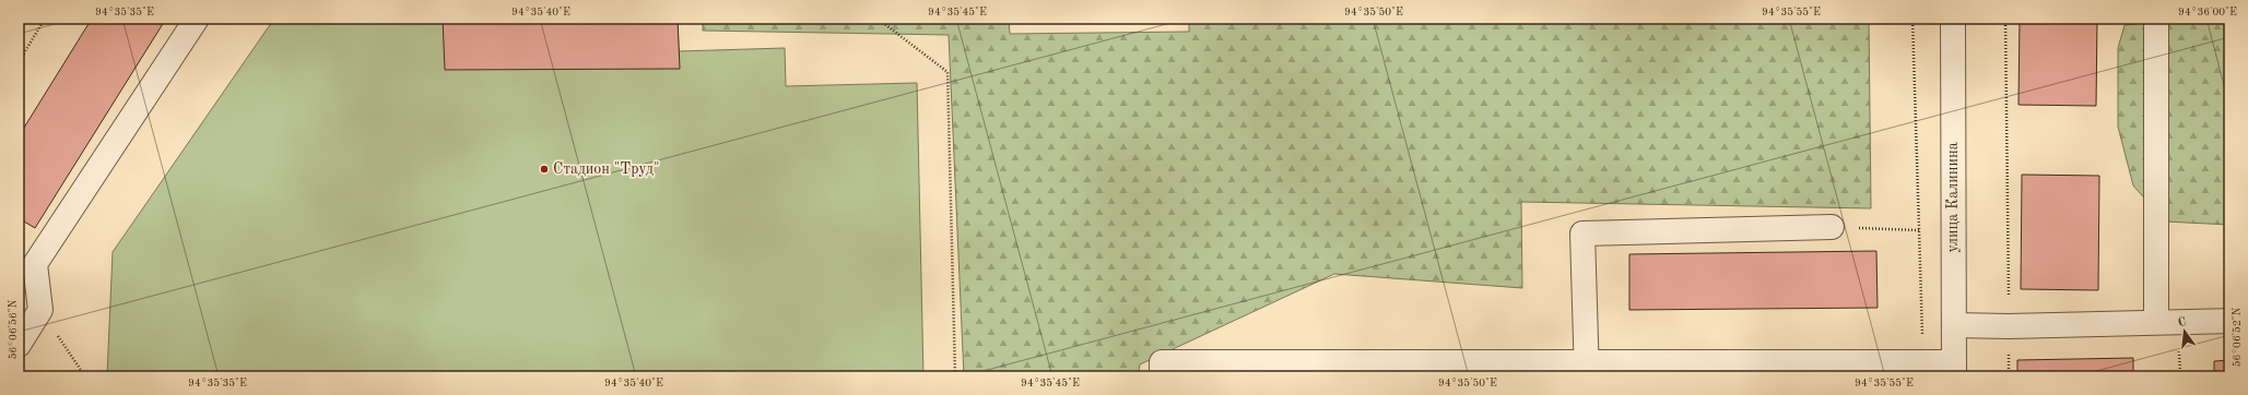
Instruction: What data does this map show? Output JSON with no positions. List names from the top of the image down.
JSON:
{
  "streets": {
    "street": ["улица Калинина"]
  },
  "places": ["Стадион \"Труд\""],
  "north": "top",
  "coordinates": [
    "94°35'35\"E",
    "94°35'40\"E",
    "94°35'45\"E",
    "94°35'50\"E",
    "94°35'55\"E",
    "94°36'00\"E",
    "56°06'56\"N",
    "56°06'52\"N"
  ]
}
